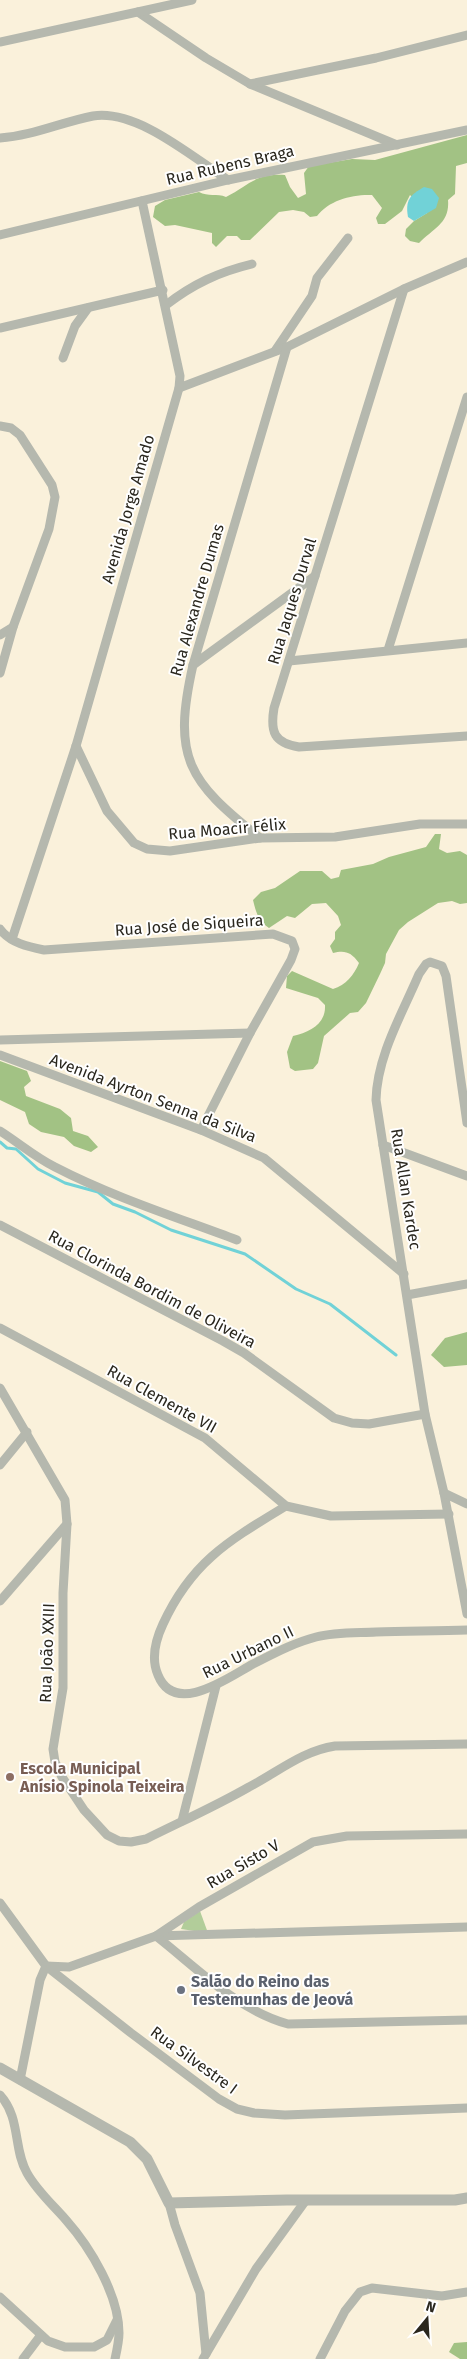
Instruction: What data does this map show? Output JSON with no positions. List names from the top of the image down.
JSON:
{
  "streets": {
    "street": [
      "Rua Rubens Braga",
      "Avenida Jorge Amado",
      "Rua Alexandre Dumas",
      "Rua Jaques Durval",
      "Rua Moacir Félix",
      "Rua José de Siqueira",
      "Avenida Ayrton Senna da Silva",
      "Rua Allan Kardec",
      "Rua Clorinda Bordim de Oliveira",
      "Rua Clemente VII",
      "Rua Urbano II",
      "Rua João XXIII",
      "Rua Sisto V",
      "Rua Silvestre I"
    ]
  },
  "crossings": [
    ["Rua Rubens Braga", "Avenida Jorge Amado"],
    ["Avenida Jorge Amado", "Rua Moacir Félix"],
    ["Avenida Jorge Amado", "Rua José de Siqueira"],
    ["Rua Alexandre Dumas", "Rua Moacir Félix"],
    ["Rua José de Siqueira", "Avenida Ayrton Senna da Silva"],
    ["Avenida Ayrton Senna da Silva", "Rua Allan Kardec"],
    ["Rua Allan Kardec", "Rua Clorinda Bordim de Oliveira"],
    ["Rua Allan Kardec", "Rua Clemente VII"],
    ["Rua Clemente VII", "Rua Urbano II"],
    ["Rua Sisto V", "Rua Silvestre I"]
  ],
  "places": ["Escola Municipal Anísio Spinola Teixeira", "Salão do Reino das Testemunhas de Jeová"],
  "north": "top"
}
